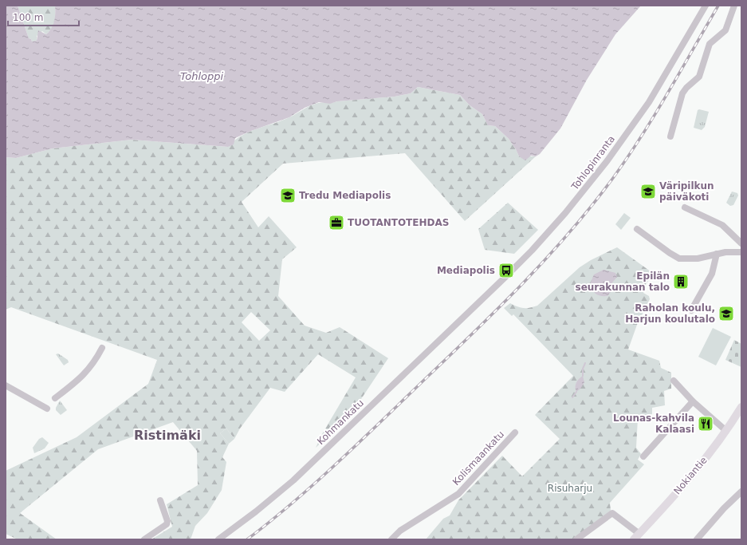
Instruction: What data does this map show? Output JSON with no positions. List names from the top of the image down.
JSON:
{
  "streets": {
    "main road": ["Nokiantie"],
    "street": ["Tohlopinranta", "Kohmankatu", "Kolismaankatu"]
  },
  "crossings": [
    ["Tohlopinranta", "Kohmankatu"]
  ],
  "districts": ["Ristimäki"],
  "water": ["Tohloppi"],
  "parks": ["Risuharju"],
  "places": {
    "school or university": ["Väripilkun päiväkoti", "Tredu Mediapolis", "Raholan koulu, Harjun koulutalo"],
    "office": ["TUOTANTOTEHDAS"],
    "bus stop": ["Mediapolis"],
    "building": ["Epilän seurakunnan talo"],
    "restaurant": ["Lounas-kahvila Kalaasi"]
  },
  "scale_bar": "100 m"
}
